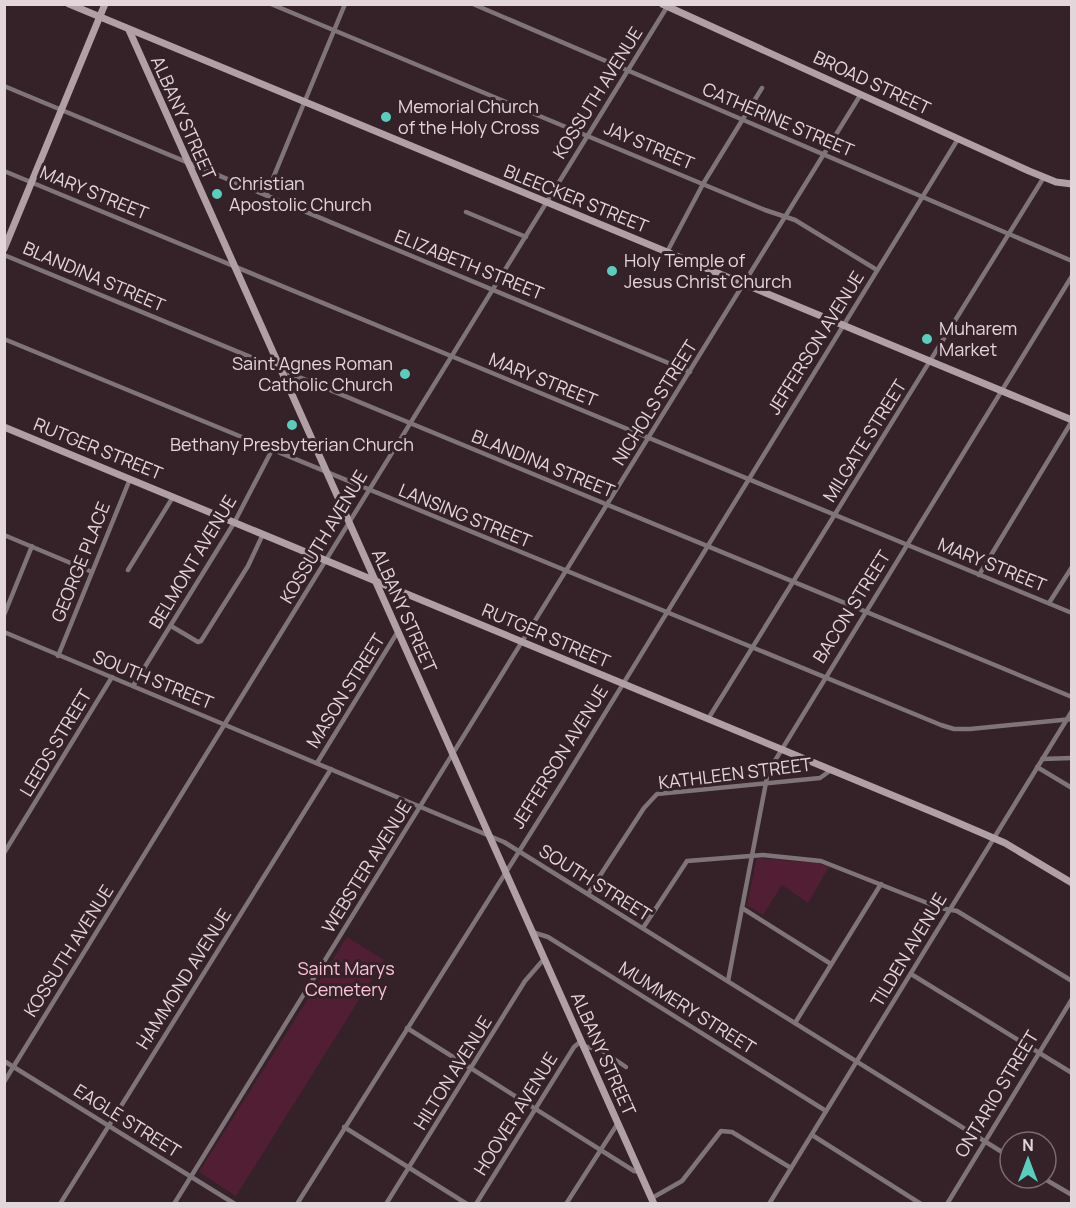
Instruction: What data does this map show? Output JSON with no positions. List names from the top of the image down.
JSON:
{
  "streets": {
    "street": [
      "BROAD STREET",
      "KOSSUTH AVENUE",
      "ALBANY STREET",
      "CATHERINE STREET",
      "JAY STREET",
      "MARY STREET",
      "BLEECKER STREET",
      "ELIZABETH STREET",
      "BLANDINA STREET",
      "JEFFERSON AVENUE",
      "NICHOLS STREET",
      "MILGATE STREET",
      "RUTGER STREET",
      "LANSING STREET",
      "GEORGE PLACE",
      "BELMONT AVENUE",
      "BACON STREET",
      "SOUTH STREET",
      "MASON STREET",
      "LEEDS STREET",
      "KATHLEEN STREET",
      "WEBSTER AVENUE",
      "TILDEN AVENUE",
      "HAMMOND AVENUE",
      "MUMMERY STREET",
      "HILTON AVENUE",
      "ONTARIO STREET",
      "HOOVER AVENUE",
      "EAGLE STREET"
    ]
  },
  "crossings": [
    ["BROAD STREET", "KOSSUTH AVENUE"],
    ["BROAD STREET", "JEFFERSON AVENUE"],
    ["BROAD STREET", "NICHOLS STREET"],
    ["BROAD STREET", "MILGATE STREET"],
    ["KOSSUTH AVENUE", "ALBANY STREET"],
    ["KOSSUTH AVENUE", "CATHERINE STREET"],
    ["KOSSUTH AVENUE", "JAY STREET"],
    ["KOSSUTH AVENUE", "MARY STREET"],
    ["KOSSUTH AVENUE", "BLEECKER STREET"],
    ["KOSSUTH AVENUE", "ELIZABETH STREET"],
    ["KOSSUTH AVENUE", "BLANDINA STREET"],
    ["KOSSUTH AVENUE", "RUTGER STREET"],
    ["KOSSUTH AVENUE", "LANSING STREET"],
    ["KOSSUTH AVENUE", "SOUTH STREET"],
    ["KOSSUTH AVENUE", "EAGLE STREET"],
    ["ALBANY STREET", "MARY STREET"],
    ["ALBANY STREET", "BLEECKER STREET"],
    ["ALBANY STREET", "ELIZABETH STREET"],
    ["ALBANY STREET", "BLANDINA STREET"],
    ["ALBANY STREET", "JEFFERSON AVENUE"],
    ["ALBANY STREET", "NICHOLS STREET"],
    ["ALBANY STREET", "RUTGER STREET"],
    ["ALBANY STREET", "LANSING STREET"],
    ["ALBANY STREET", "SOUTH STREET"],
    ["ALBANY STREET", "MASON STREET"],
    ["ALBANY STREET", "WEBSTER AVENUE"],
    ["ALBANY STREET", "MUMMERY STREET"],
    ["ALBANY STREET", "HILTON AVENUE"],
    ["ALBANY STREET", "HOOVER AVENUE"],
    ["CATHERINE STREET", "JEFFERSON AVENUE"],
    ["CATHERINE STREET", "NICHOLS STREET"],
    ["CATHERINE STREET", "MILGATE STREET"],
    ["JAY STREET", "JEFFERSON AVENUE"],
    ["JAY STREET", "NICHOLS STREET"],
    ["MARY STREET", "JEFFERSON AVENUE"],
    ["MARY STREET", "NICHOLS STREET"],
    ["MARY STREET", "MILGATE STREET"],
    ["MARY STREET", "BACON STREET"],
    ["BLEECKER STREET", "JEFFERSON AVENUE"],
    ["BLEECKER STREET", "NICHOLS STREET"],
    ["BLEECKER STREET", "MILGATE STREET"],
    ["BLEECKER STREET", "BACON STREET"],
    ["ELIZABETH STREET", "NICHOLS STREET"],
    ["BLANDINA STREET", "JEFFERSON AVENUE"],
    ["BLANDINA STREET", "NICHOLS STREET"],
    ["BLANDINA STREET", "MILGATE STREET"],
    ["BLANDINA STREET", "BACON STREET"],
    ["JEFFERSON AVENUE", "RUTGER STREET"],
    ["JEFFERSON AVENUE", "LANSING STREET"],
    ["JEFFERSON AVENUE", "SOUTH STREET"],
    ["NICHOLS STREET", "RUTGER STREET"],
    ["NICHOLS STREET", "LANSING STREET"],
    ["NICHOLS STREET", "WEBSTER AVENUE"],
    ["MILGATE STREET", "RUTGER STREET"],
    ["MILGATE STREET", "LANSING STREET"],
    ["RUTGER STREET", "GEORGE PLACE"],
    ["RUTGER STREET", "BELMONT AVENUE"],
    ["RUTGER STREET", "BACON STREET"],
    ["RUTGER STREET", "KATHLEEN STREET"],
    ["RUTGER STREET", "TILDEN AVENUE"],
    ["LANSING STREET", "BELMONT AVENUE"],
    ["LANSING STREET", "BACON STREET"],
    ["LANSING STREET", "TILDEN AVENUE"],
    ["GEORGE PLACE", "SOUTH STREET"],
    ["BELMONT AVENUE", "SOUTH STREET"],
    ["BACON STREET", "SOUTH STREET"],
    ["BACON STREET", "KATHLEEN STREET"],
    ["SOUTH STREET", "MASON STREET"],
    ["SOUTH STREET", "LEEDS STREET"],
    ["SOUTH STREET", "KATHLEEN STREET"],
    ["SOUTH STREET", "WEBSTER AVENUE"],
    ["SOUTH STREET", "TILDEN AVENUE"],
    ["SOUTH STREET", "HAMMOND AVENUE"],
    ["SOUTH STREET", "ONTARIO STREET"],
    ["WEBSTER AVENUE", "EAGLE STREET"],
    ["TILDEN AVENUE", "MUMMERY STREET"],
    ["HAMMOND AVENUE", "EAGLE STREET"]
  ],
  "parks": ["Saint Marys Cemetery"],
  "places": [
    "Memorial Church of the Holy Cross",
    "Christian Apostolic Church",
    "Holy Temple of Jesus Christ Church",
    "Muharem Market",
    "Saint Agnes Roman Catholic Church",
    "Bethany Presbyterian Church"
  ],
  "north": "top"
}
